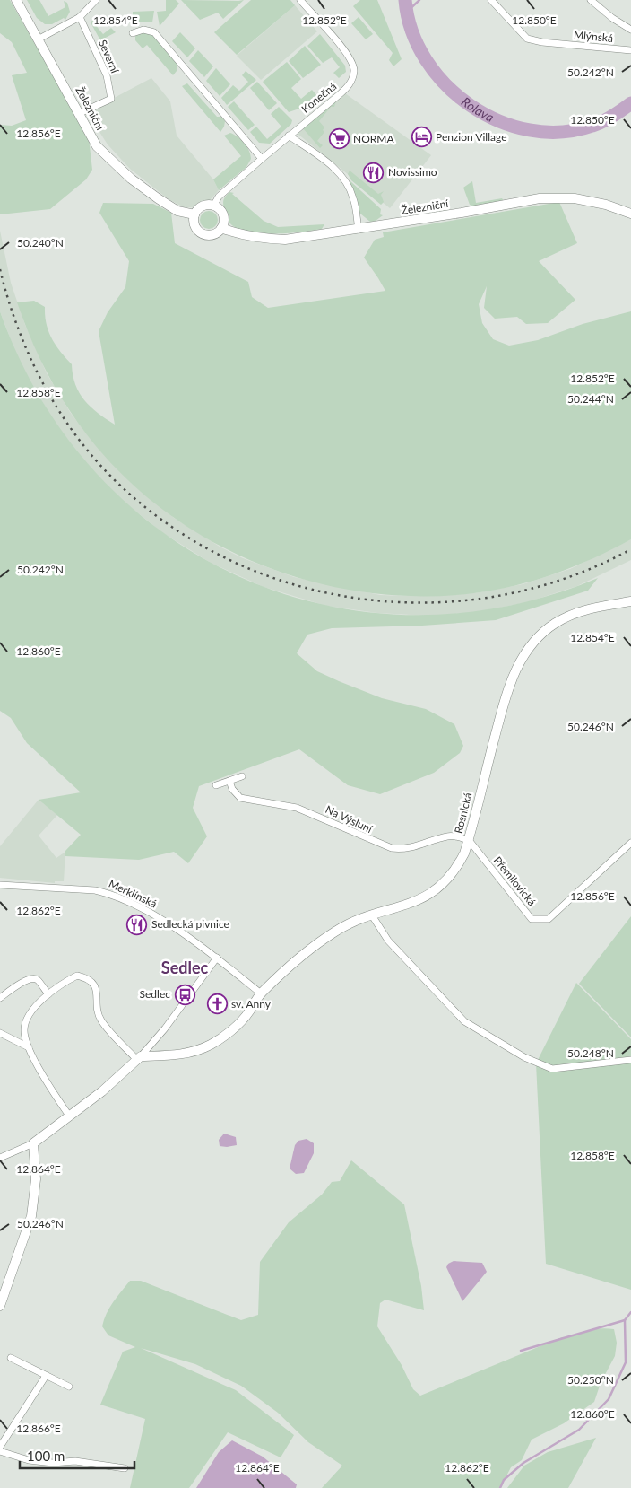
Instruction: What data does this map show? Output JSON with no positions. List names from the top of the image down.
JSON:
{
  "streets": {
    "street": [
      "Mlýnská",
      "Severní",
      "Konečná",
      "Železniční",
      "Rosnická",
      "Na Výsluní",
      "Přemilovická",
      "Merklínská"
    ]
  },
  "crossings": [
    ["Severní", "Železniční"],
    ["Konečná", "Železniční"],
    ["Rosnická", "Na Výsluní"],
    ["Rosnická", "Přemilovická"],
    ["Rosnická", "Merklínská"],
    ["Na Výsluní", "Přemilovická"]
  ],
  "districts": ["Sedlec"],
  "water": ["Rolava"],
  "places": {
    "hotel": ["Penzion Village"],
    "supermarket": ["NORMA"],
    "restaurant": ["Novissimo", "Sedlecká pivnice"],
    "bus stop": ["Sedlec"],
    "church": ["sv. Anny"]
  },
  "scale_bar": "100 m",
  "coordinates": [
    "12.854°E",
    "12.852°E",
    "12.850°E",
    "50.242°N",
    "12.856°E",
    "50.240°N",
    "12.858°E",
    "50.244°N",
    "12.860°E",
    "50.246°N",
    "12.862°E",
    "50.248°N",
    "12.864°E",
    "50.250°N",
    "12.866°E"
  ]
}
